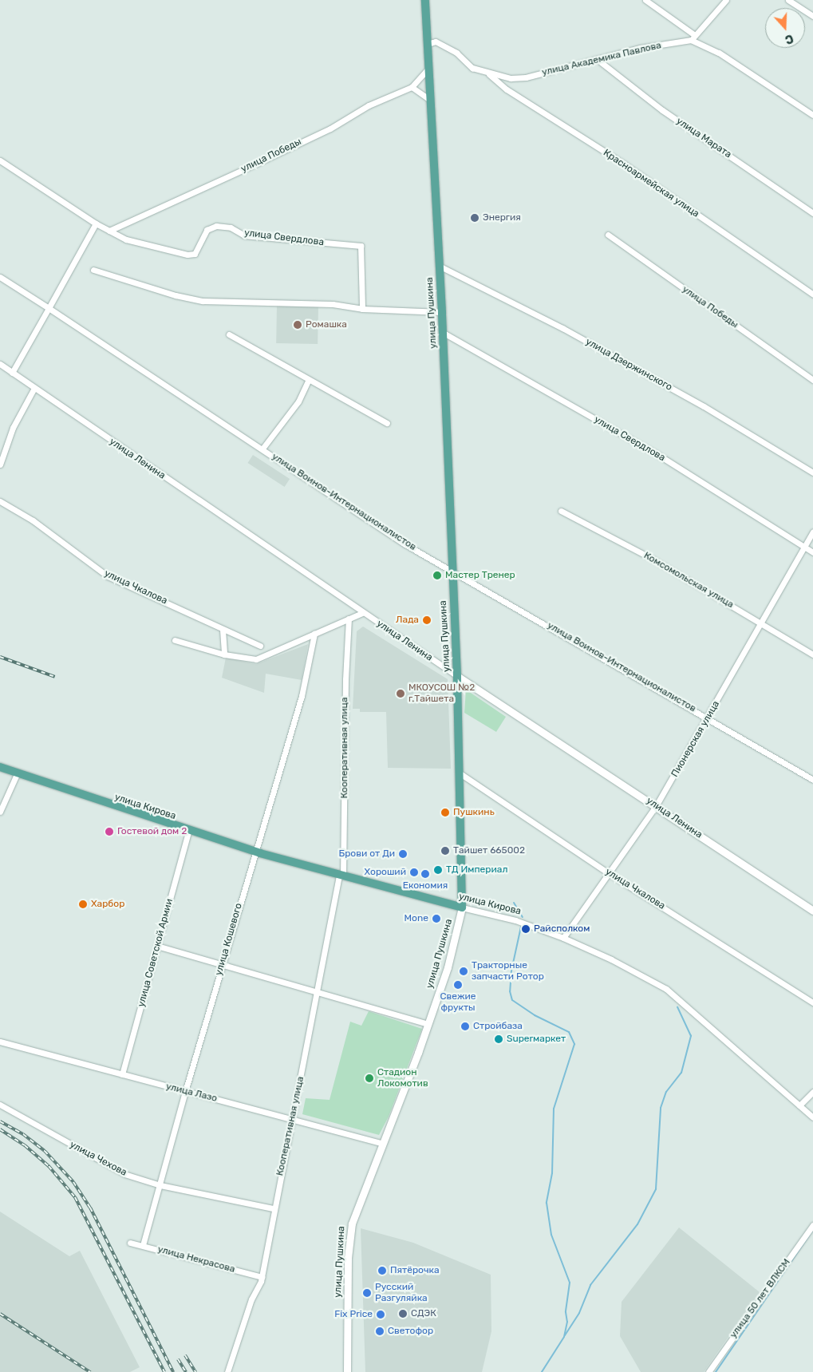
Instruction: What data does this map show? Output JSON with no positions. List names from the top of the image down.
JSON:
{
  "streets": {
    "main road": ["улица Пушкина", "улица Ленина", "улица Кирова"],
    "street": [
      "улица Академика Павлова",
      "улица Марата",
      "улица Победы",
      "Красноармейская улица",
      "улица Свердлова",
      "улица Дзержинского",
      "улица Воинов-Интернационалистов",
      "Комсомольская улица",
      "улица Чкалова",
      "Пионерская улица",
      "Кооперативная улица",
      "улица Кошевого",
      "улица Советской Армии",
      "улица Лазо",
      "улица Чехова",
      "улица Некрасова",
      "улица 50 лет ВЛКСМ"
    ]
  },
  "crossings": [
    ["улица Академика Павлова", "улица Марата"],
    ["улица Академика Павлова", "Красноармейская улица"],
    ["улица Академика Павлова", "улица Пушкина"],
    ["улица Победы", "улица Свердлова"],
    ["улица Свердлова", "улица Пушкина"],
    ["улица Свердлова", "Пионерская улица"],
    ["улица Пушкина", "улица Дзержинского"],
    ["улица Пушкина", "улица Ленина"],
    ["улица Пушкина", "улица Воинов-Интернационалистов"],
    ["улица Пушкина", "улица Чкалова"],
    ["улица Пушкина", "улица Кирова"],
    ["улица Пушкина", "улица Лазо"],
    ["улица Ленина", "Пионерская улица"],
    ["улица Воинов-Интернационалистов", "Пионерская улица"],
    ["Комсомольская улица", "Пионерская улица"],
    ["улица Чкалова", "Пионерская улица"],
    ["Пионерская улица", "улица Кирова"],
    ["Кооперативная улица", "улица Кирова"],
    ["Кооперативная улица", "улица Лазо"],
    ["Кооперативная улица", "улица Чехова"],
    ["Кооперативная улица", "улица Некрасова"],
    ["улица Кирова", "улица Кошевого"],
    ["улица Кирова", "улица Советской Армии"],
    ["улица Кошевого", "улица Лазо"],
    ["улица Кошевого", "улица Чехова"],
    ["улица Кошевого", "улица Некрасова"],
    ["улица Советской Армии", "улица Лазо"]
  ],
  "places": [
    "Энергия",
    "Ромашка",
    "Мастер Тренер",
    "Лада",
    "МКОУСОШ №2 г.Тайшета",
    "Пушкинь",
    "Гостевой дом 2",
    "Тайшет 665002",
    "Брови от Ди",
    "ТД Империал",
    "Хороший",
    "Економия",
    "Харбор",
    "Mone",
    "Райсполком",
    "Тракторные запчасти Ротор",
    "Свежие фрукты",
    "Стройбаза",
    "Superмаркет",
    "Стадион Локомотив",
    "Пятёрочка",
    "Русский Разгуляйка",
    "СДЭК",
    "Fix Price",
    "Светофор"
  ],
  "north": "bottom"
}
